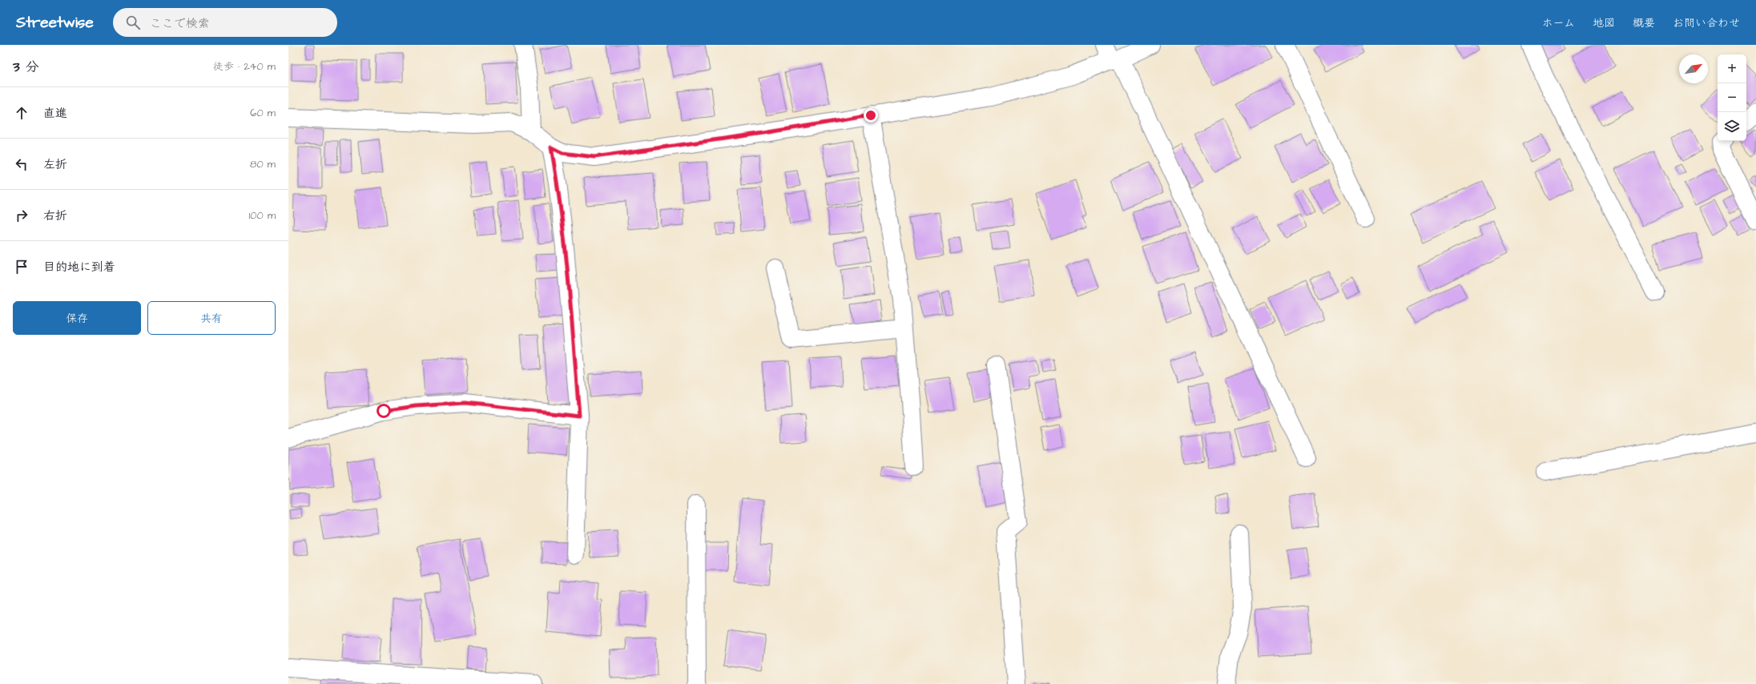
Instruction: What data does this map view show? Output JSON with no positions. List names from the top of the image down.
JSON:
{
  "north": "top right",
  "page": {
    "header": "Streetwise",
    "search": "ここで検索",
    "nav": [
      "ホーム",
      "地図",
      "概要",
      "お問い合わせ"
    ],
    "heading": ["3 分", "徒歩 · 240 m"],
    "map_buttons": ["+", "−"],
    "list": [
      ["直進", "60 m"],
      ["左折", "80 m"],
      ["右折", "100 m"],
      "目的地に到着"
    ],
    "buttons": ["保存", "共有"]
  }
}
